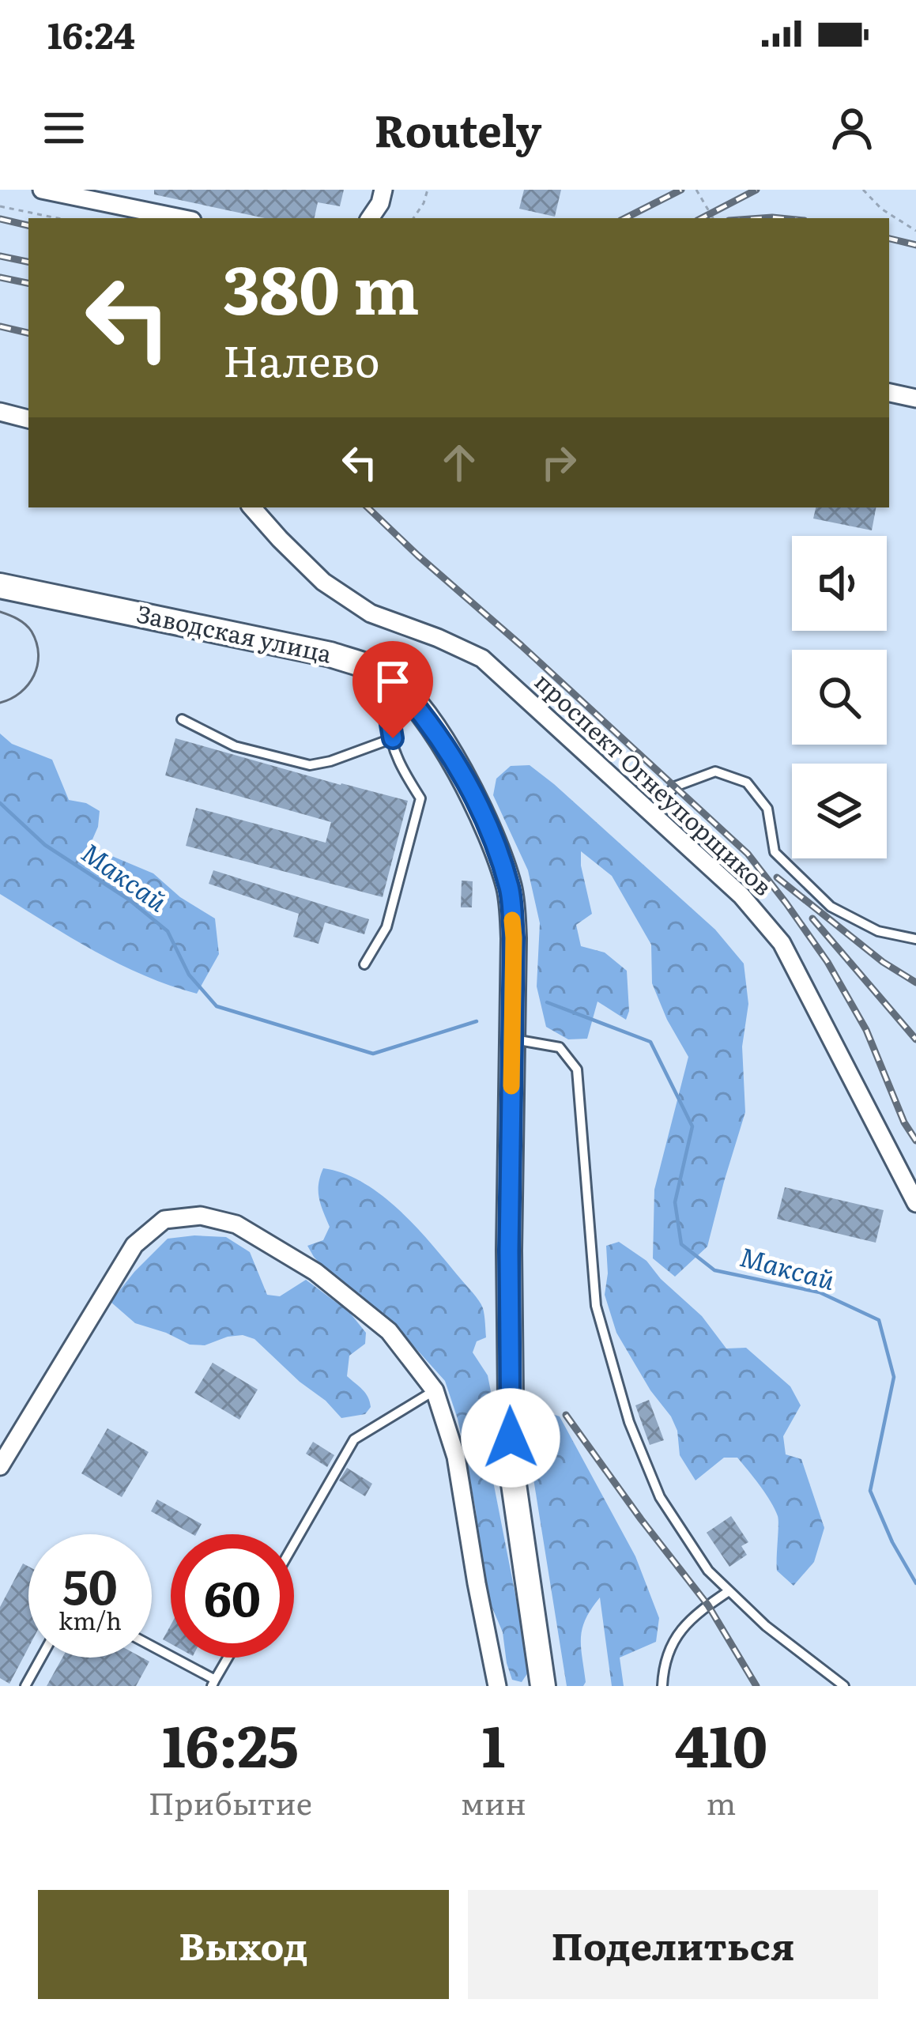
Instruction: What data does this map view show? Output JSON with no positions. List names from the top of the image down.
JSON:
{
  "streets": {
    "main road": ["Заводская улица"],
    "street": ["проспект Огнеупорщиков"]
  },
  "water": ["Максай"],
  "page": {
    "status": "16:24",
    "header": "Routely",
    "turn": ["380 m", "Налево"],
    "speed": "50 km/h",
    "limit": "60",
    "eta": [
      "16:25",
      "Прибытие",
      "1",
      "мин",
      "410",
      "m"
    ],
    "buttons": ["Выход", "Поделиться"]
  }
}
